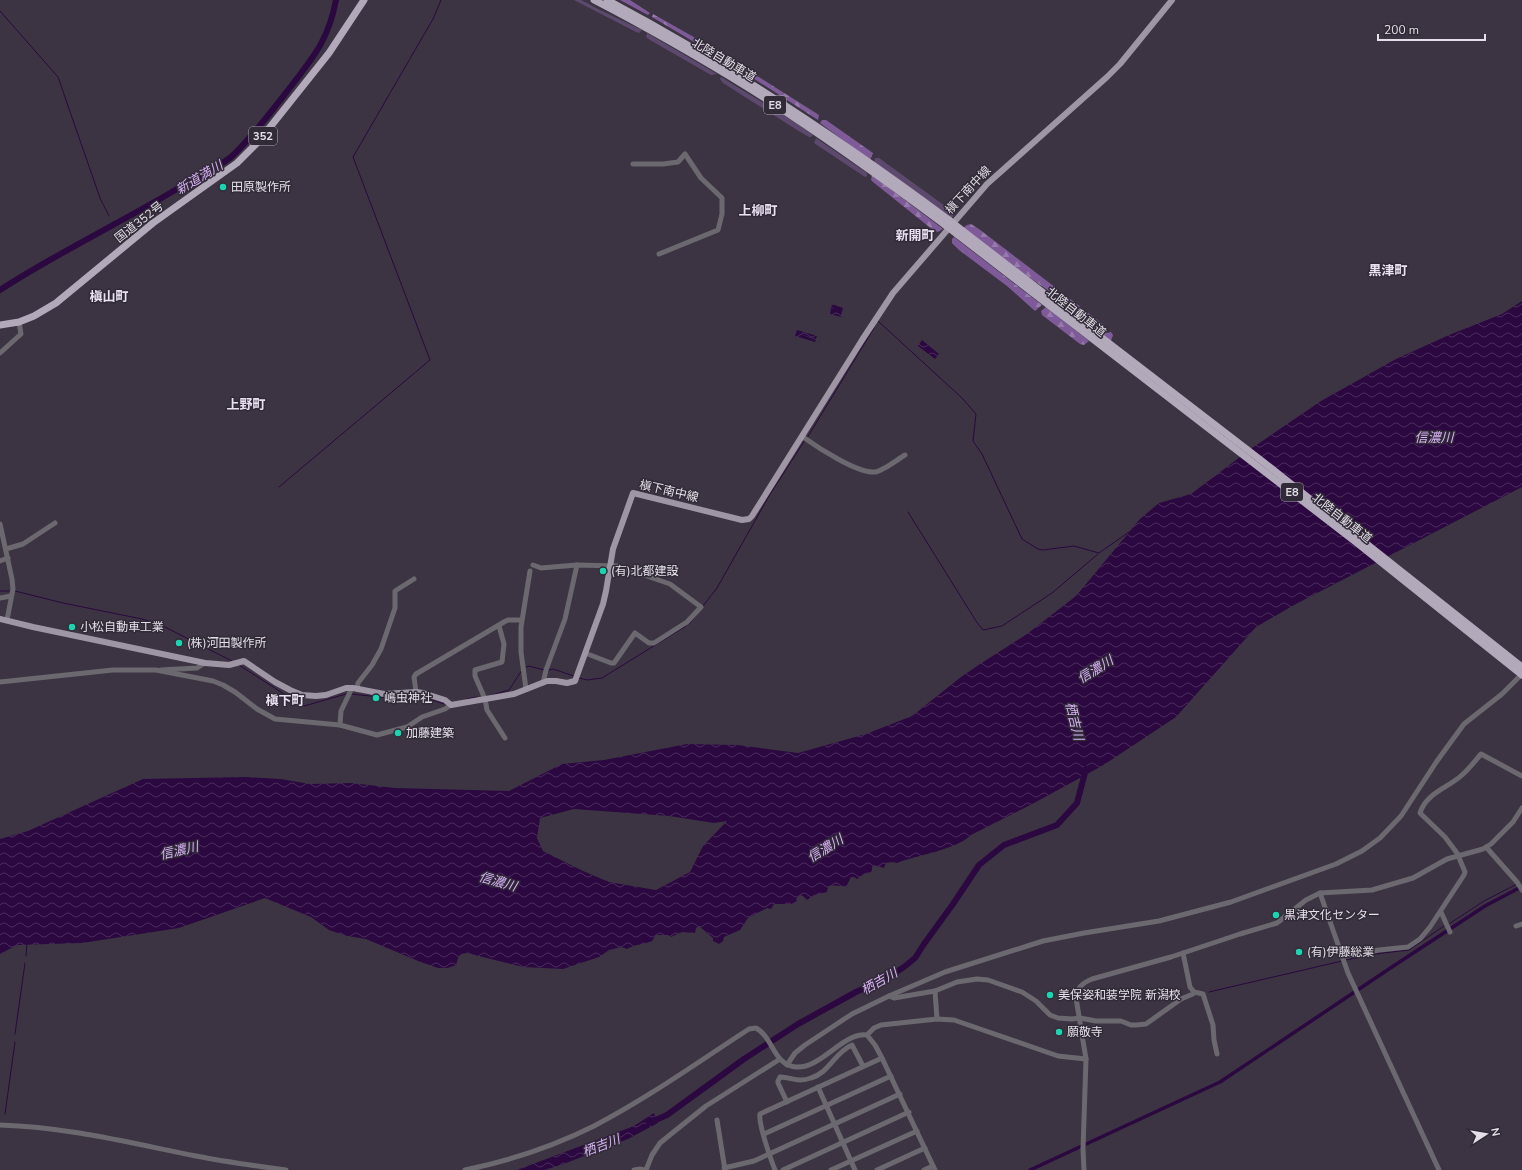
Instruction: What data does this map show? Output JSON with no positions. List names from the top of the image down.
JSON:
{
  "streets": {
    "highway": [
      "北陸自動車道",
      "E8",
      "352",
      "国道352号"
    ],
    "main road": ["槇下南中線"]
  },
  "districts": [
    "上柳町",
    "新開町",
    "黒津町",
    "槇山町",
    "上野町",
    "槇下町"
  ],
  "water": ["新道満川", "信濃川", "栖吉川"],
  "places": [
    "田原製作所",
    "(有)北都建設",
    "小松自動車工業",
    "(株)河田製作所",
    "嶋虫神社",
    "加藤建築",
    "黒津文化センター",
    "(有)伊藤総業",
    "美保姿和装学院 新潟校",
    "願敬寺"
  ],
  "scale_bar": "200 m",
  "north": "right"
}
